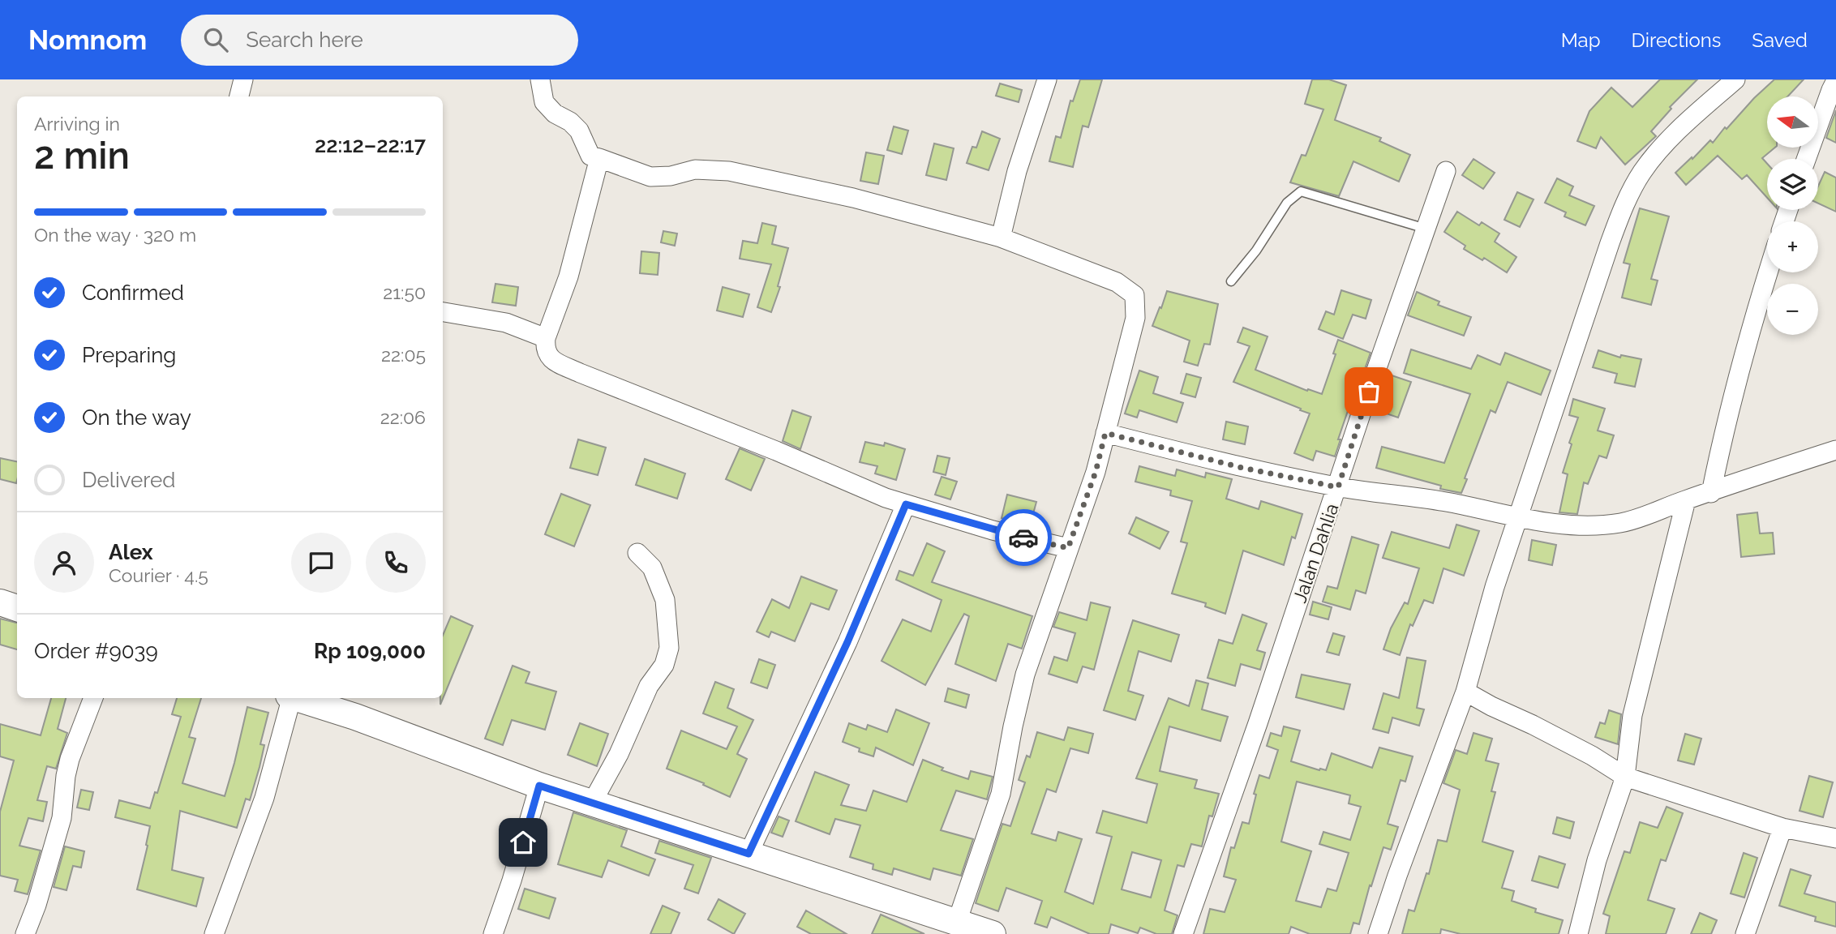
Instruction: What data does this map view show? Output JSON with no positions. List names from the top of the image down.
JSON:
{
  "streets": {
    "street": ["Jalan Dahlia"]
  },
  "north": "left",
  "page": {
    "header": "Nomnom",
    "search": "Search here",
    "nav": ["Map", "Directions", "Saved"],
    "map_buttons": ["+", "−"],
    "heading": ["2 min", "Arriving in", "22:12–22:17"],
    "panel": [
      "Alex",
      "Courier · 4.5",
      "Order #9039",
      "Rp 109,000"
    ],
    "bar": "On the way · 320 m",
    "list": [
      ["Confirmed", "21:50"],
      ["Preparing", "22:05"],
      ["On the way", "22:06"],
      "Delivered"
    ]
  }
}
